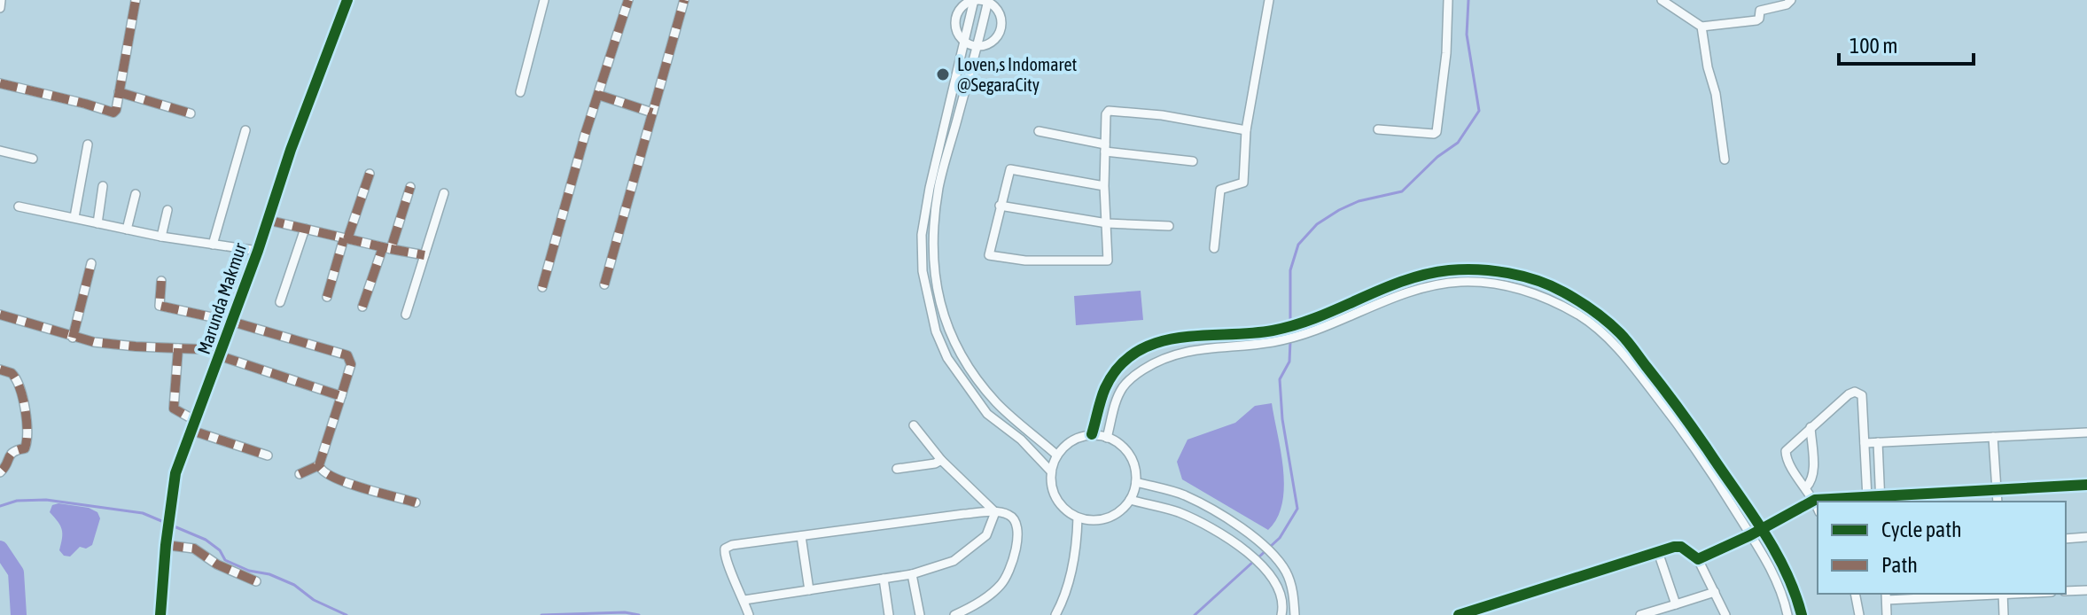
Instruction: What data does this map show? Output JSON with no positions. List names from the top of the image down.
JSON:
{
  "streets": {
    "street": ["Marunda Makmur"]
  },
  "places": ["Loven,s Indomaret @SegaraCity"],
  "legend": ["Cycle path", "Path"],
  "scale_bar": "100 m"
}
